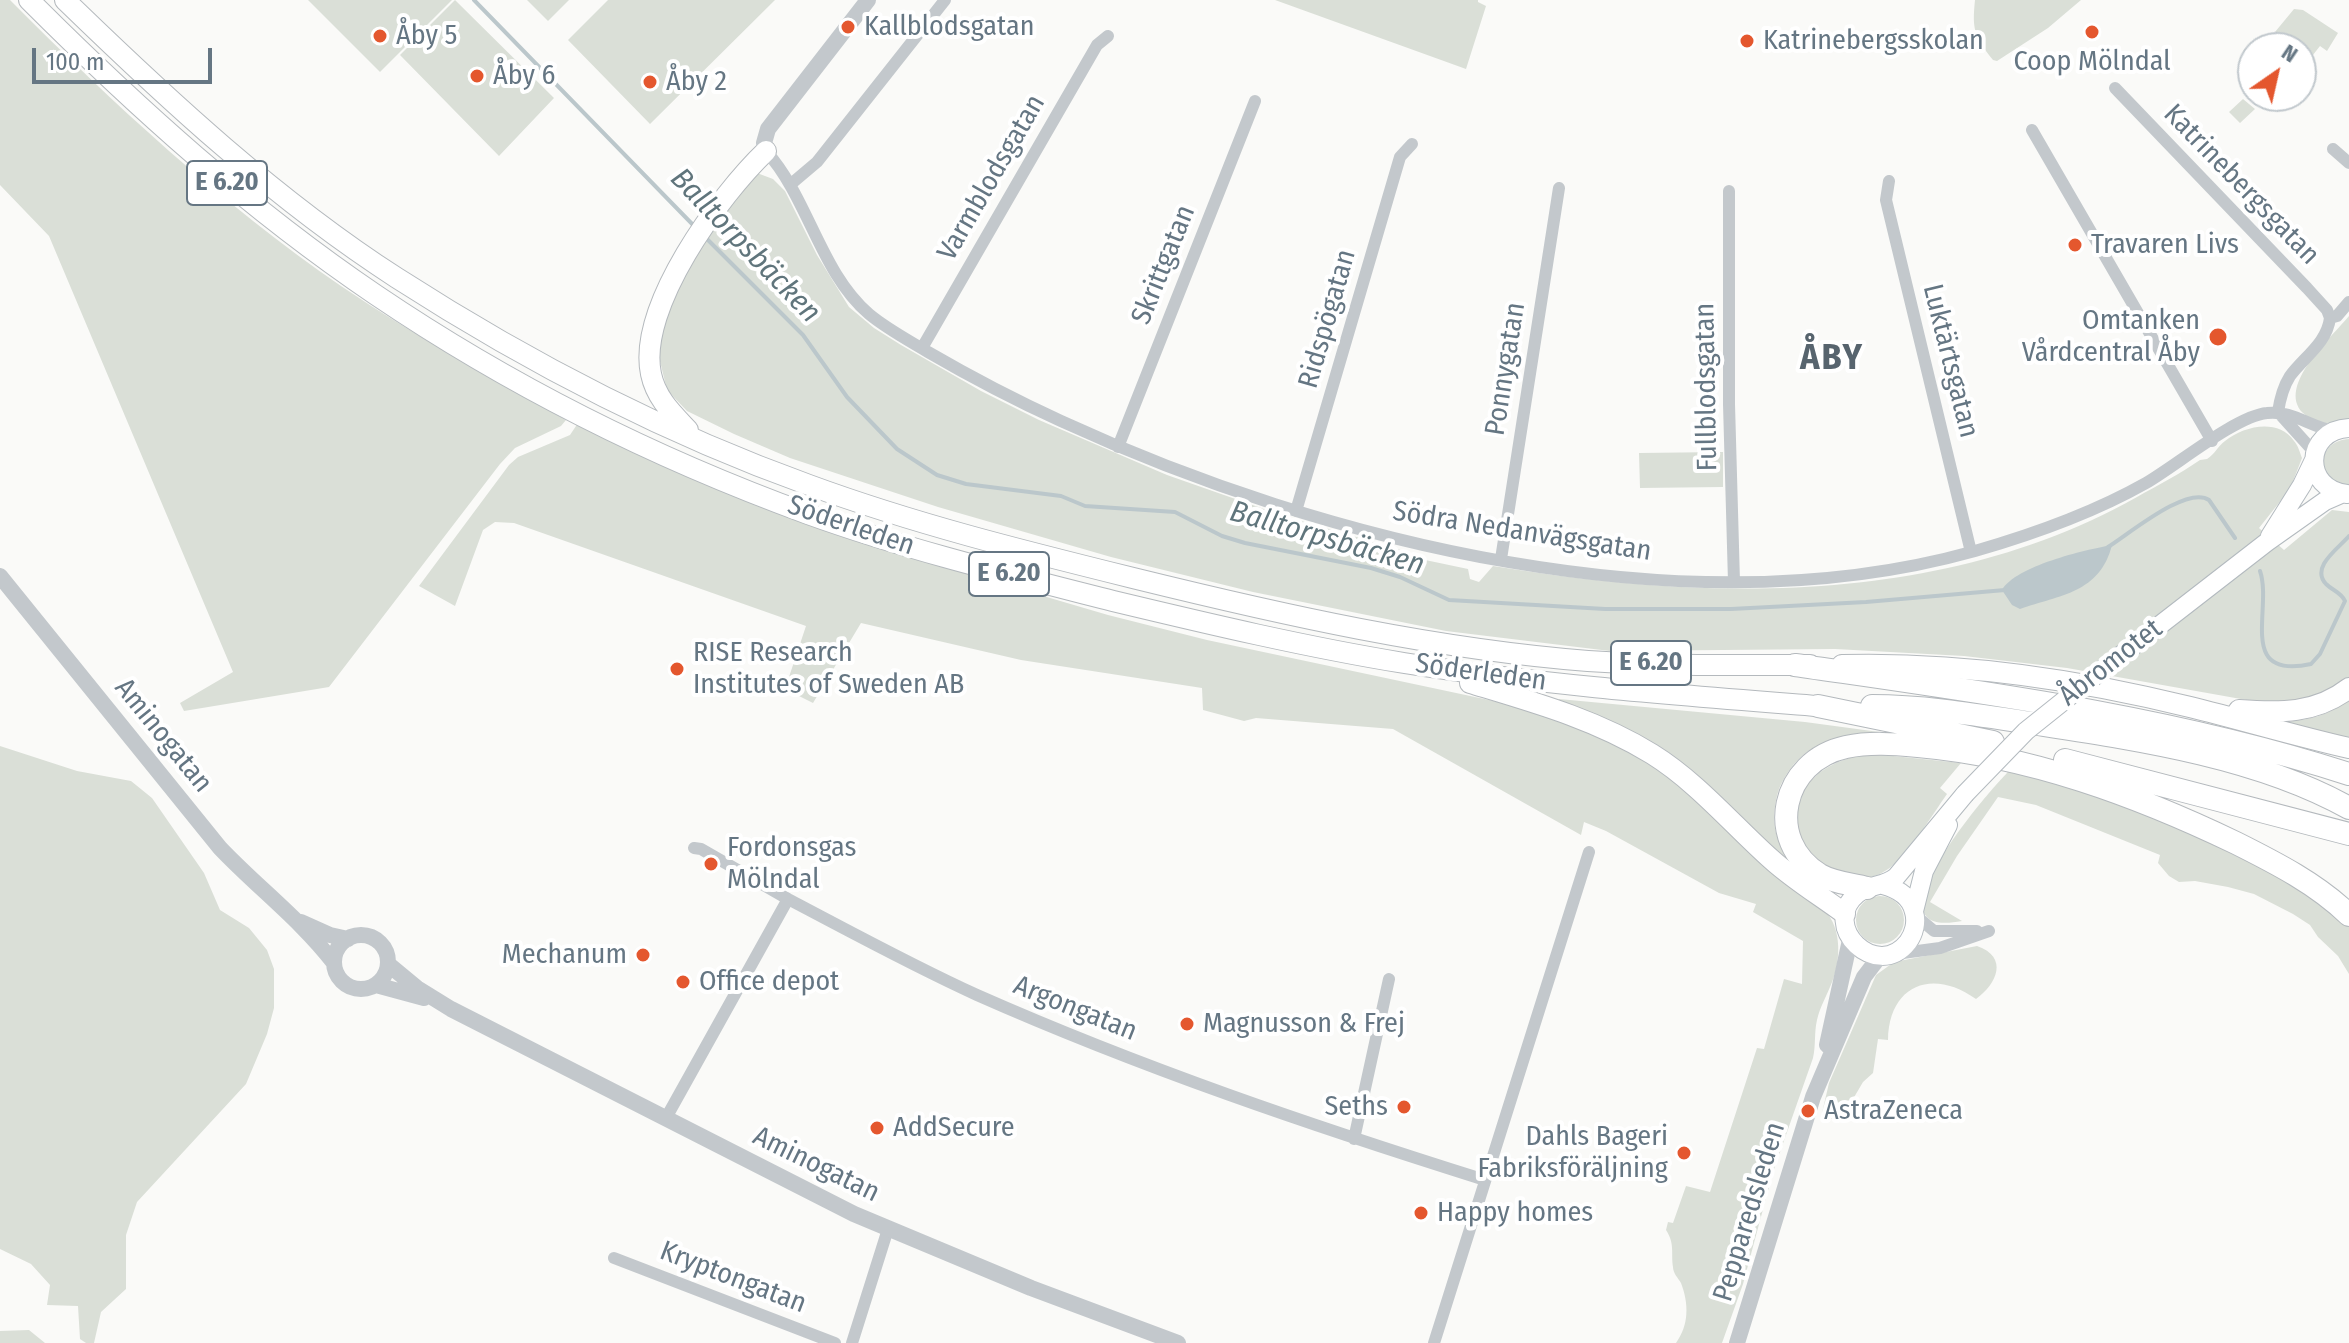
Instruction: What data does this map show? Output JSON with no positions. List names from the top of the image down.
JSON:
{
  "streets": {
    "highway": ["E 6.20", "Söderleden"],
    "main road": ["Åbromotet"],
    "street": [
      "Varmblodsgatan",
      "Katrinebergsgatan",
      "Skrittgatan",
      "Ridspögatan",
      "Luktärtsgatan",
      "Ponnygatan",
      "Fullblodsgatan",
      "Södra Nedanvägsgatan",
      "Aminogatan",
      "Argongatan",
      "Pepparedsleden",
      "Kryptongatan"
    ]
  },
  "crossings": [
    ["Varmblodsgatan", "Södra Nedanvägsgatan"],
    ["Skrittgatan", "Södra Nedanvägsgatan"],
    ["Ridspögatan", "Södra Nedanvägsgatan"],
    ["Luktärtsgatan", "Södra Nedanvägsgatan"],
    ["Ponnygatan", "Södra Nedanvägsgatan"],
    ["Fullblodsgatan", "Södra Nedanvägsgatan"],
    ["Åbromotet", "Pepparedsleden"]
  ],
  "districts": ["ÅBY"],
  "water": ["Balltorpsbäcken"],
  "places": [
    "Kallblodsgatan",
    "Coop Mölndal",
    "Åby 5",
    "Katrinebergsskolan",
    "Åby 6",
    "Åby 2",
    "Travaren Livs",
    "Omtanken Vårdcentral Åby",
    "RISE Research Institutes of Sweden AB",
    "Fordonsgas Mölndal",
    "Mechanum",
    "Office depot",
    "Magnusson & Frej",
    "Seths",
    "AstraZeneca",
    "AddSecure",
    "Dahls Bageri Fabriksföräljning",
    "Happy homes"
  ],
  "scale_bar": "100 m",
  "north": "top right"
}
